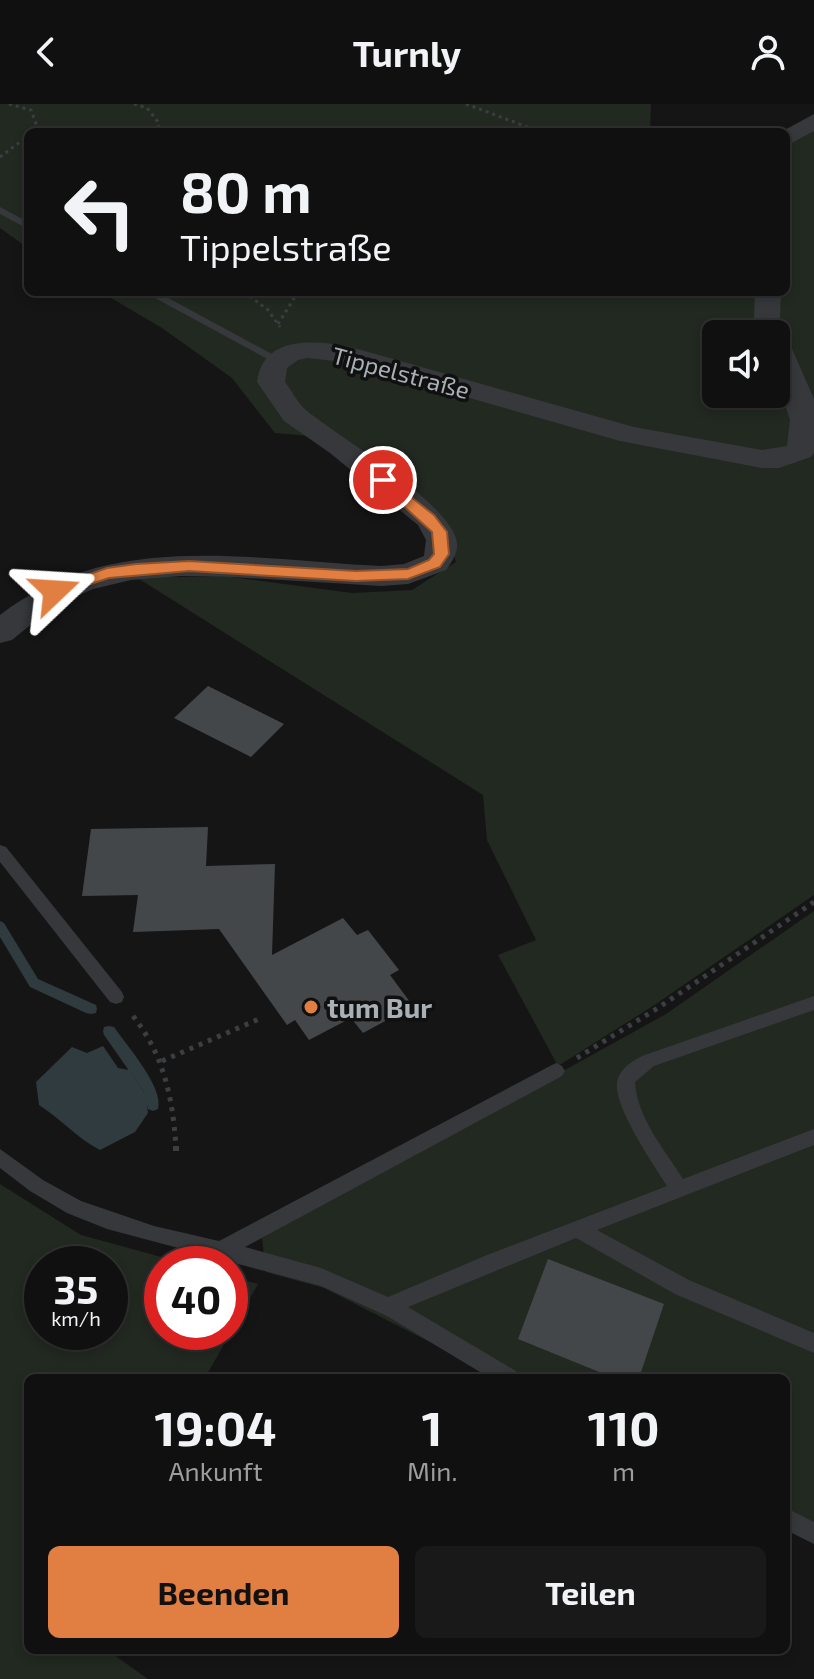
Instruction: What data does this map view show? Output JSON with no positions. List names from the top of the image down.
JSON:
{
  "streets": {
    "street": ["Tippelstraße"]
  },
  "places": ["tum Bur"],
  "page": {
    "header": "Turnly",
    "turn": ["80 m", "Tippelstraße"],
    "speed": "35 km/h",
    "limit": "40",
    "eta": [
      "19:04",
      "Ankunft",
      "1",
      "Min.",
      "110",
      "m"
    ],
    "buttons": ["Beenden", "Teilen"]
  }
}
